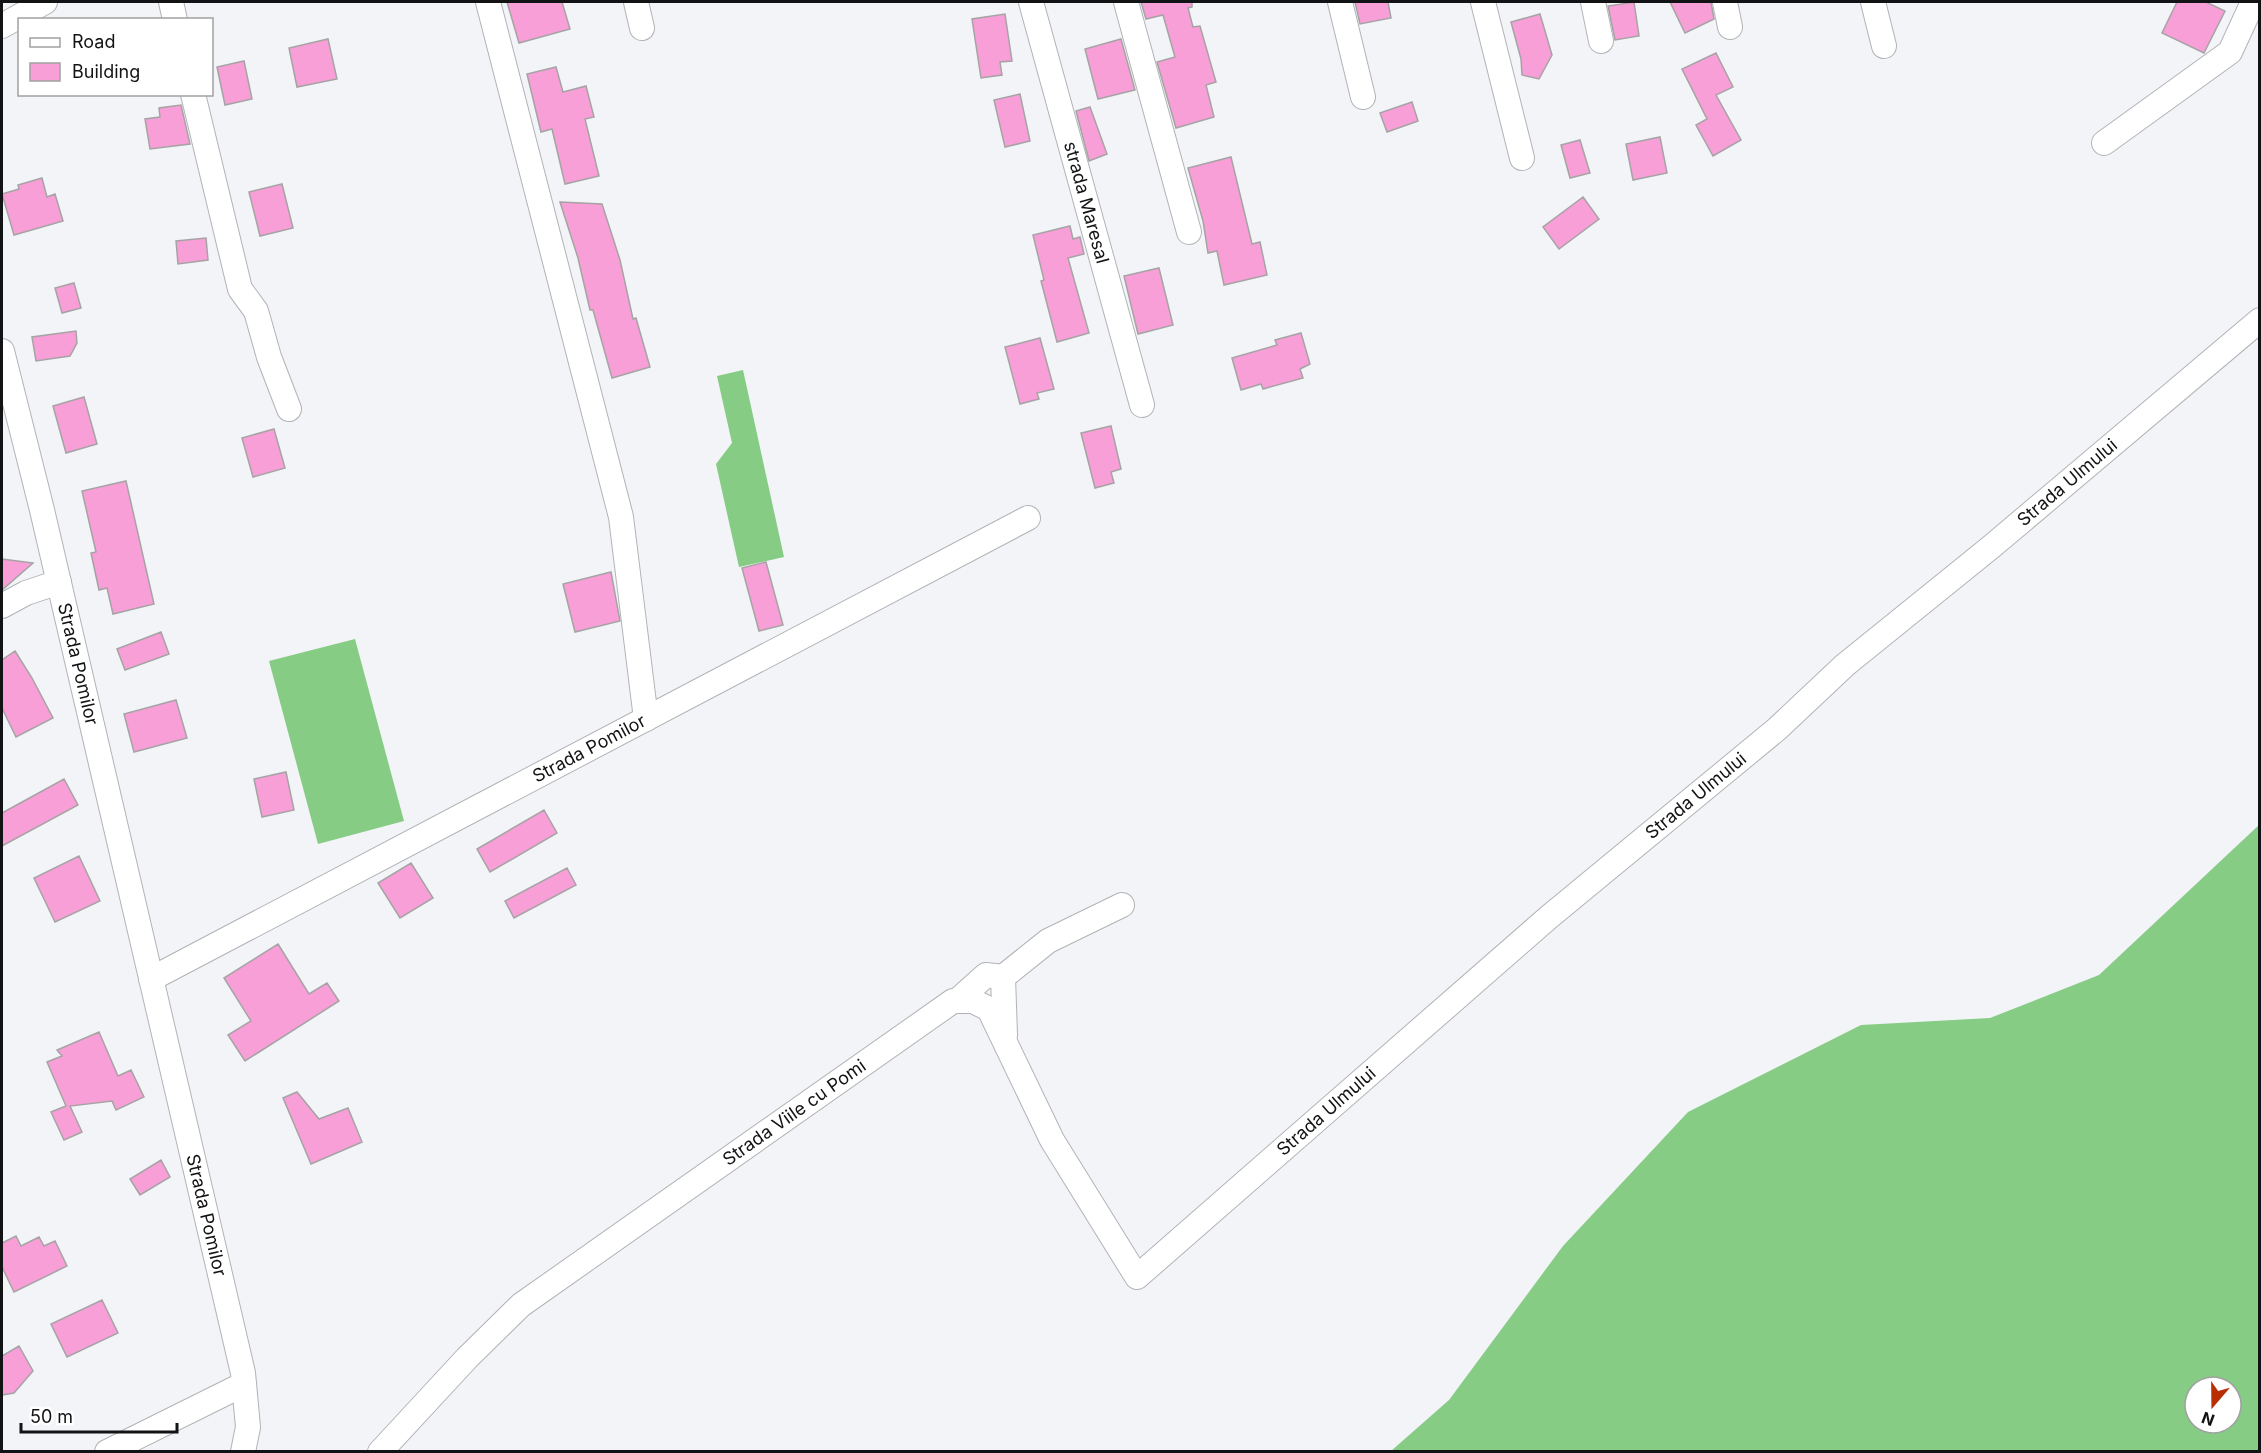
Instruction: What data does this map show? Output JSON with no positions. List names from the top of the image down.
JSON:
{
  "streets": {
    "street": [
      "strada Maresal",
      "Strada Ulmului",
      "Strada Pomilor",
      "Strada Viile cu Pomi"
    ]
  },
  "legend": ["Road", "Building"],
  "scale_bar": "50 m",
  "north": "bottom"
}
